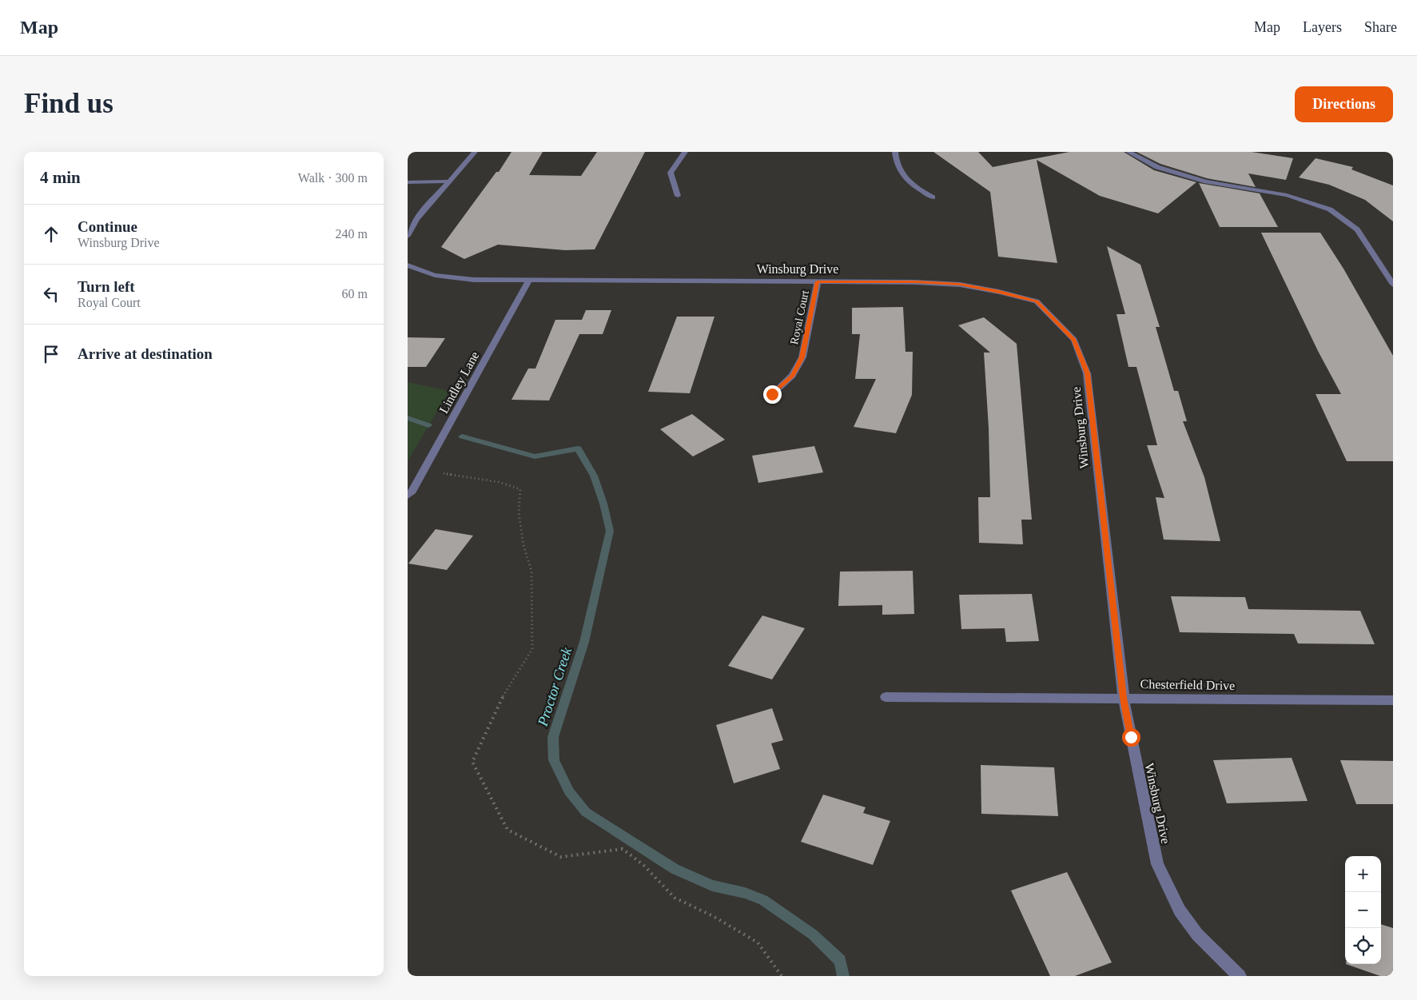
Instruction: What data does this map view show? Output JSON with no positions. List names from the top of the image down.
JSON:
{
  "streets": {
    "street": [
      "Winsburg Drive",
      "Royal Court",
      "Lindley Lane",
      "Chesterfield Drive"
    ]
  },
  "crossings": [
    ["Winsburg Drive", "Royal Court"],
    ["Winsburg Drive", "Lindley Lane"],
    ["Winsburg Drive", "Chesterfield Drive"]
  ],
  "water": ["Proctor Creek"],
  "page": {
    "header": "Map",
    "nav": ["Map", "Layers", "Share"],
    "buttons": "Directions",
    "title": "Find us",
    "heading": ["4 min", "Walk · 300 m"],
    "list": [
      ["Continue", "Winsburg Drive", "240 m"],
      ["Turn left", "Royal Court", "60 m"],
      "Arrive at destination"
    ],
    "map_buttons": ["+", "−"]
  }
}
